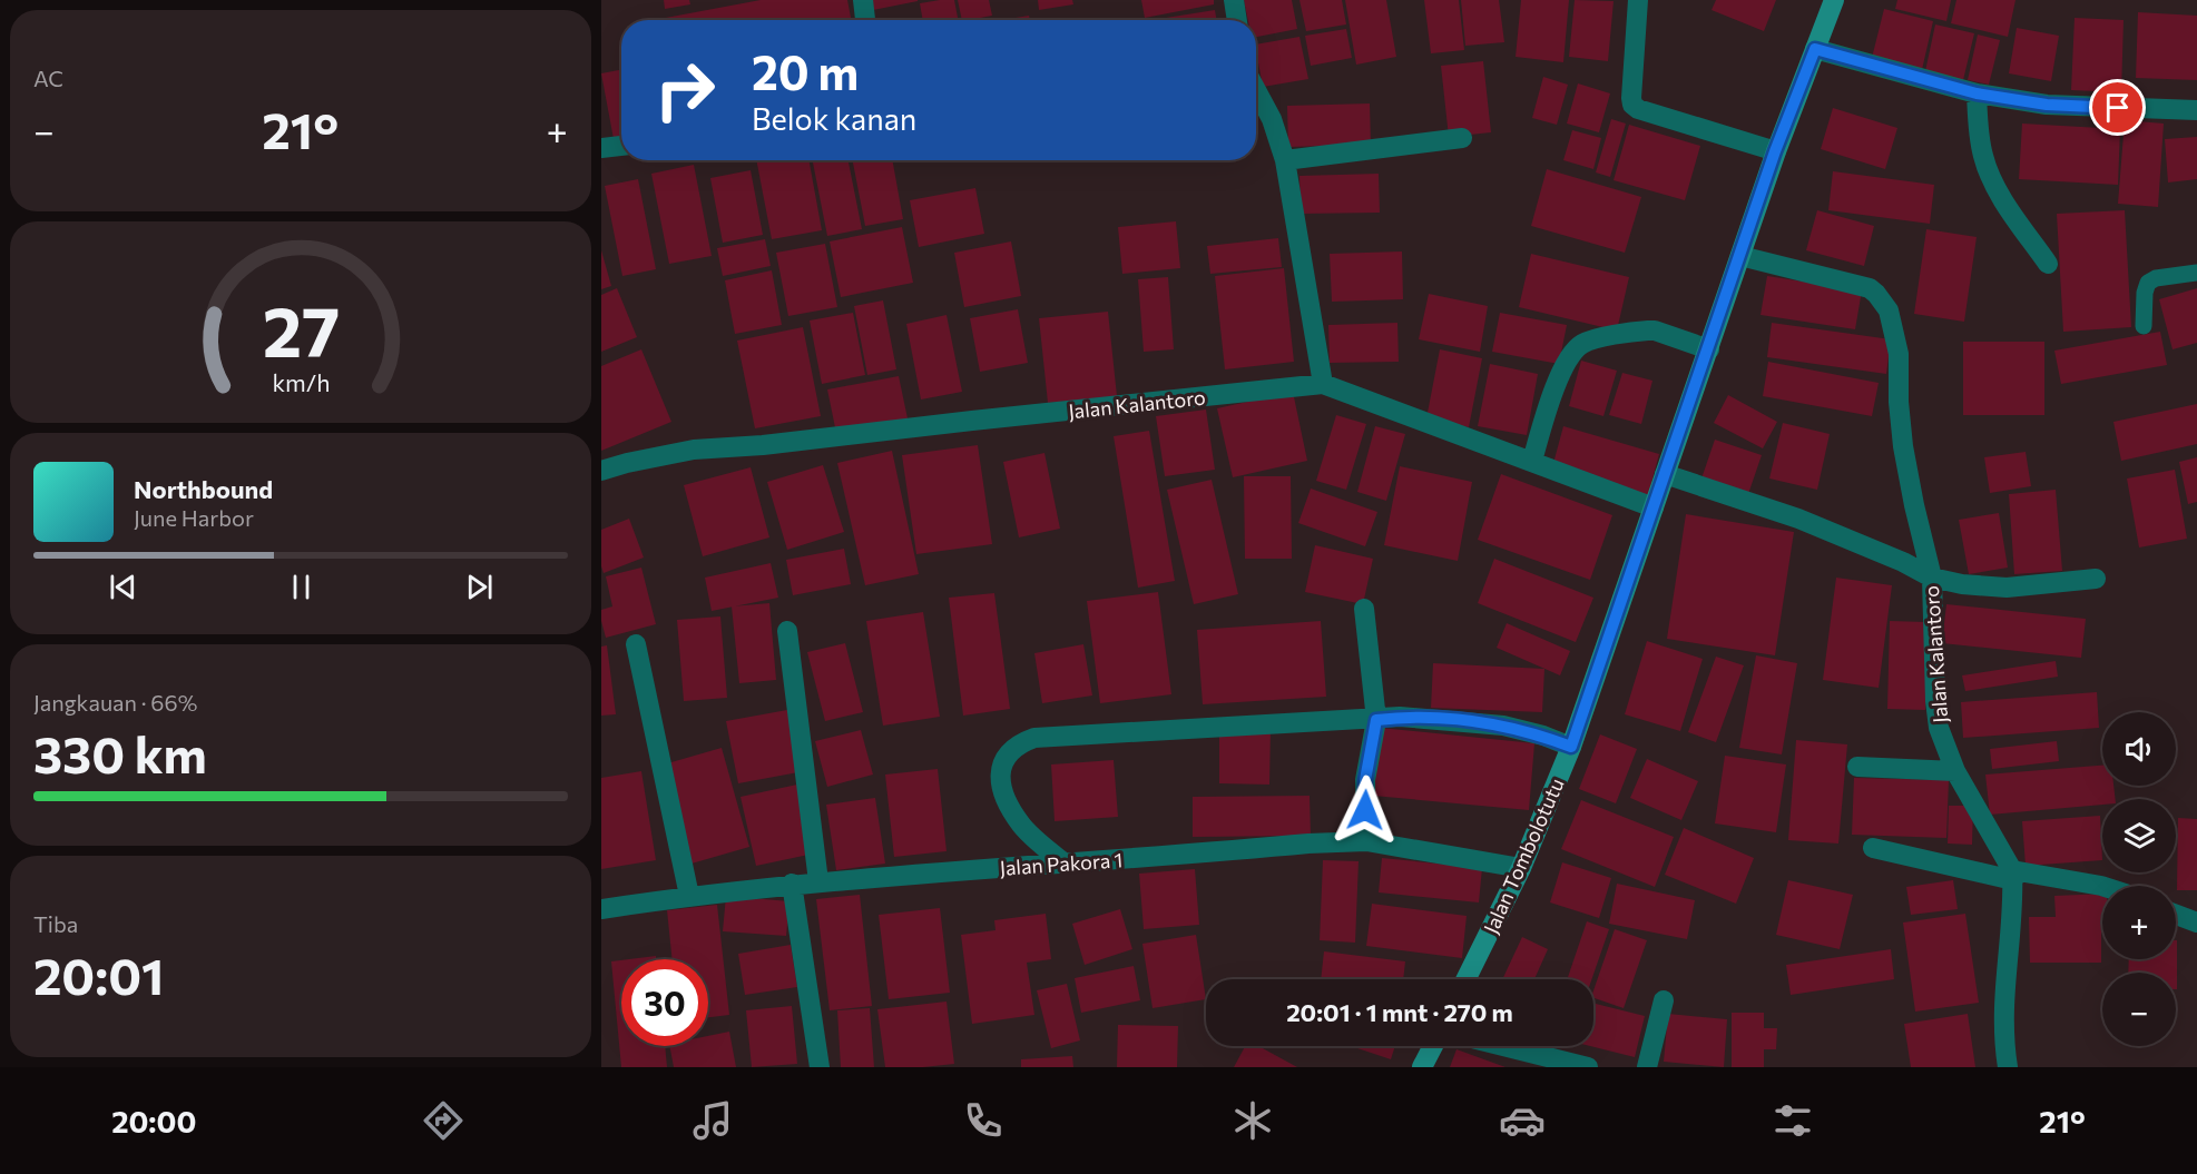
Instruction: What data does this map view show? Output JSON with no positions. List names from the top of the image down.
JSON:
{
  "streets": {
    "street": ["Jalan Kalantoro", "Jalan Tombolotutu", "Jalan Pakora 1"]
  },
  "crossings": [
    ["Jalan Kalantoro", "Jalan Tombolotutu"],
    ["Jalan Tombolotutu", "Jalan Pakora 1"]
  ],
  "page": {
    "tile": [
      "AC",
      ["Jangkauan · 66%", "330 km"],
      ["Tiba", "20:01"]
    ],
    "turn": ["20 m", "Belok kanan"],
    "heat": ["−", "21°", "+"],
    "song": ["Northbound", "June Harbor"],
    "map_buttons": ["+", "−"],
    "limit": "30",
    "trip": "20:01 · 1 mnt · 270 m",
    "tabs": ["20:00", "21°"],
    "gauge": ["27", "km/h"]
  }
}
